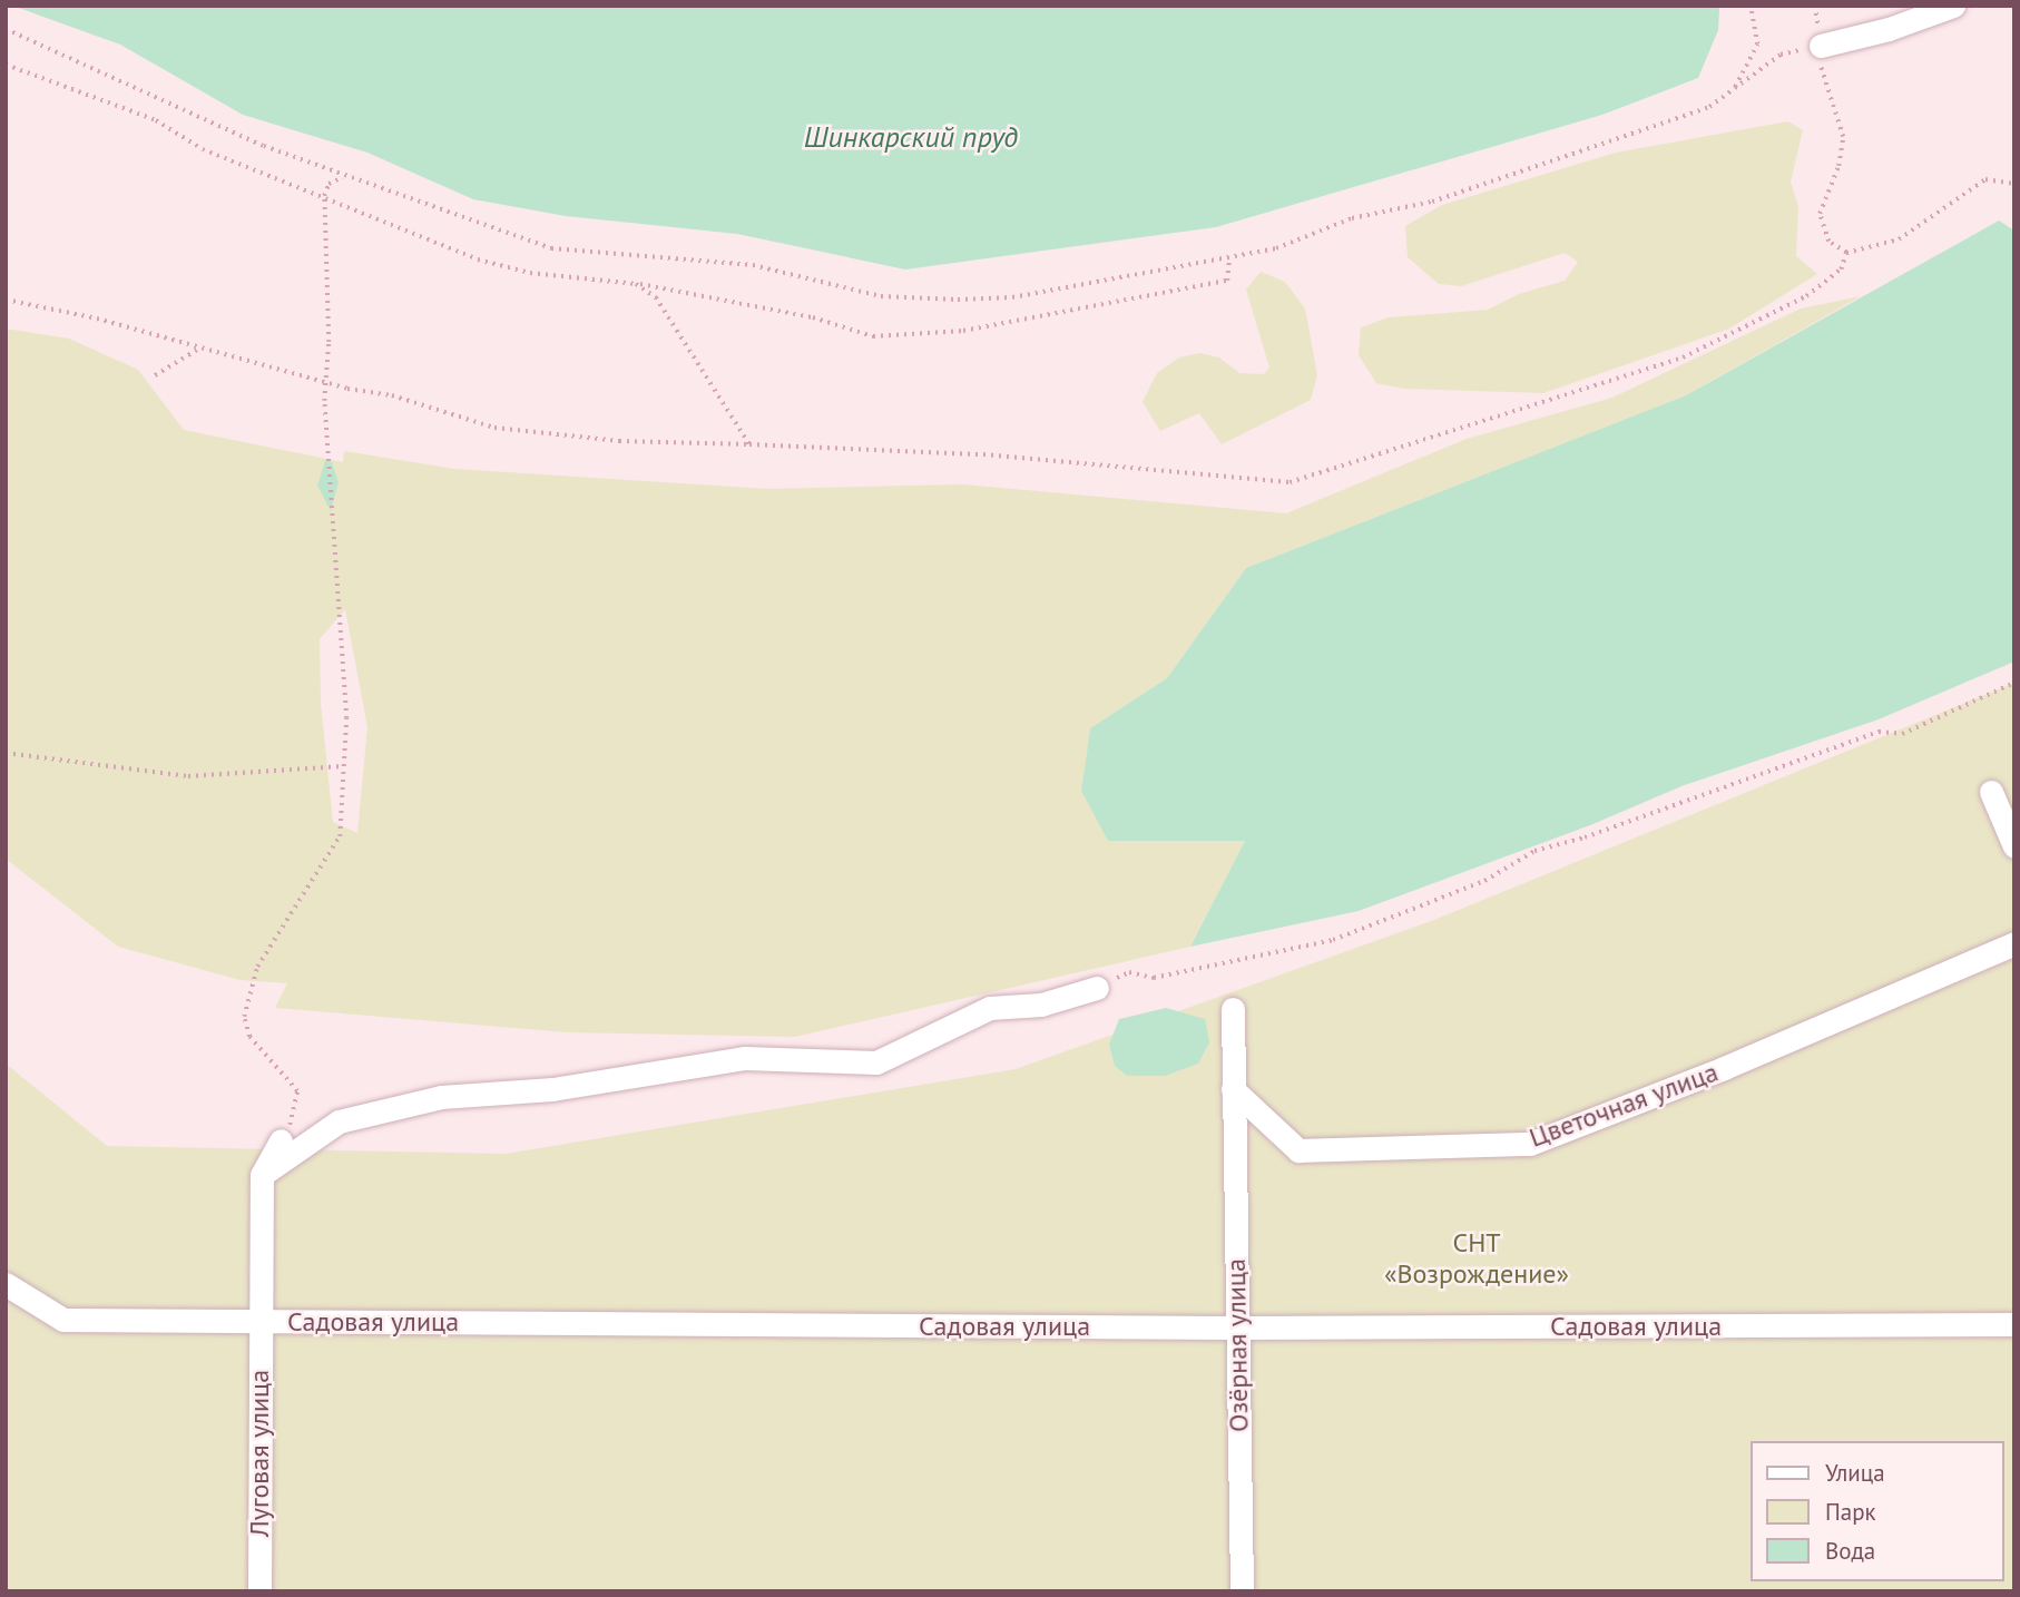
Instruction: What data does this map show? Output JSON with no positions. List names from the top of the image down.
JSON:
{
  "streets": {
    "street": [
      "Цветочная улица",
      "Садовая улица",
      "Озёрная улица",
      "Луговая улица"
    ]
  },
  "crossings": [
    ["Цветочная улица", "Озёрная улица"],
    ["Садовая улица", "Озёрная улица"],
    ["Садовая улица", "Луговая улица"]
  ],
  "water": ["Шинкарский пруд"],
  "parks": ["СНТ «Возрождение»"],
  "legend": ["Улица", "Парк", "Вода"]
}
